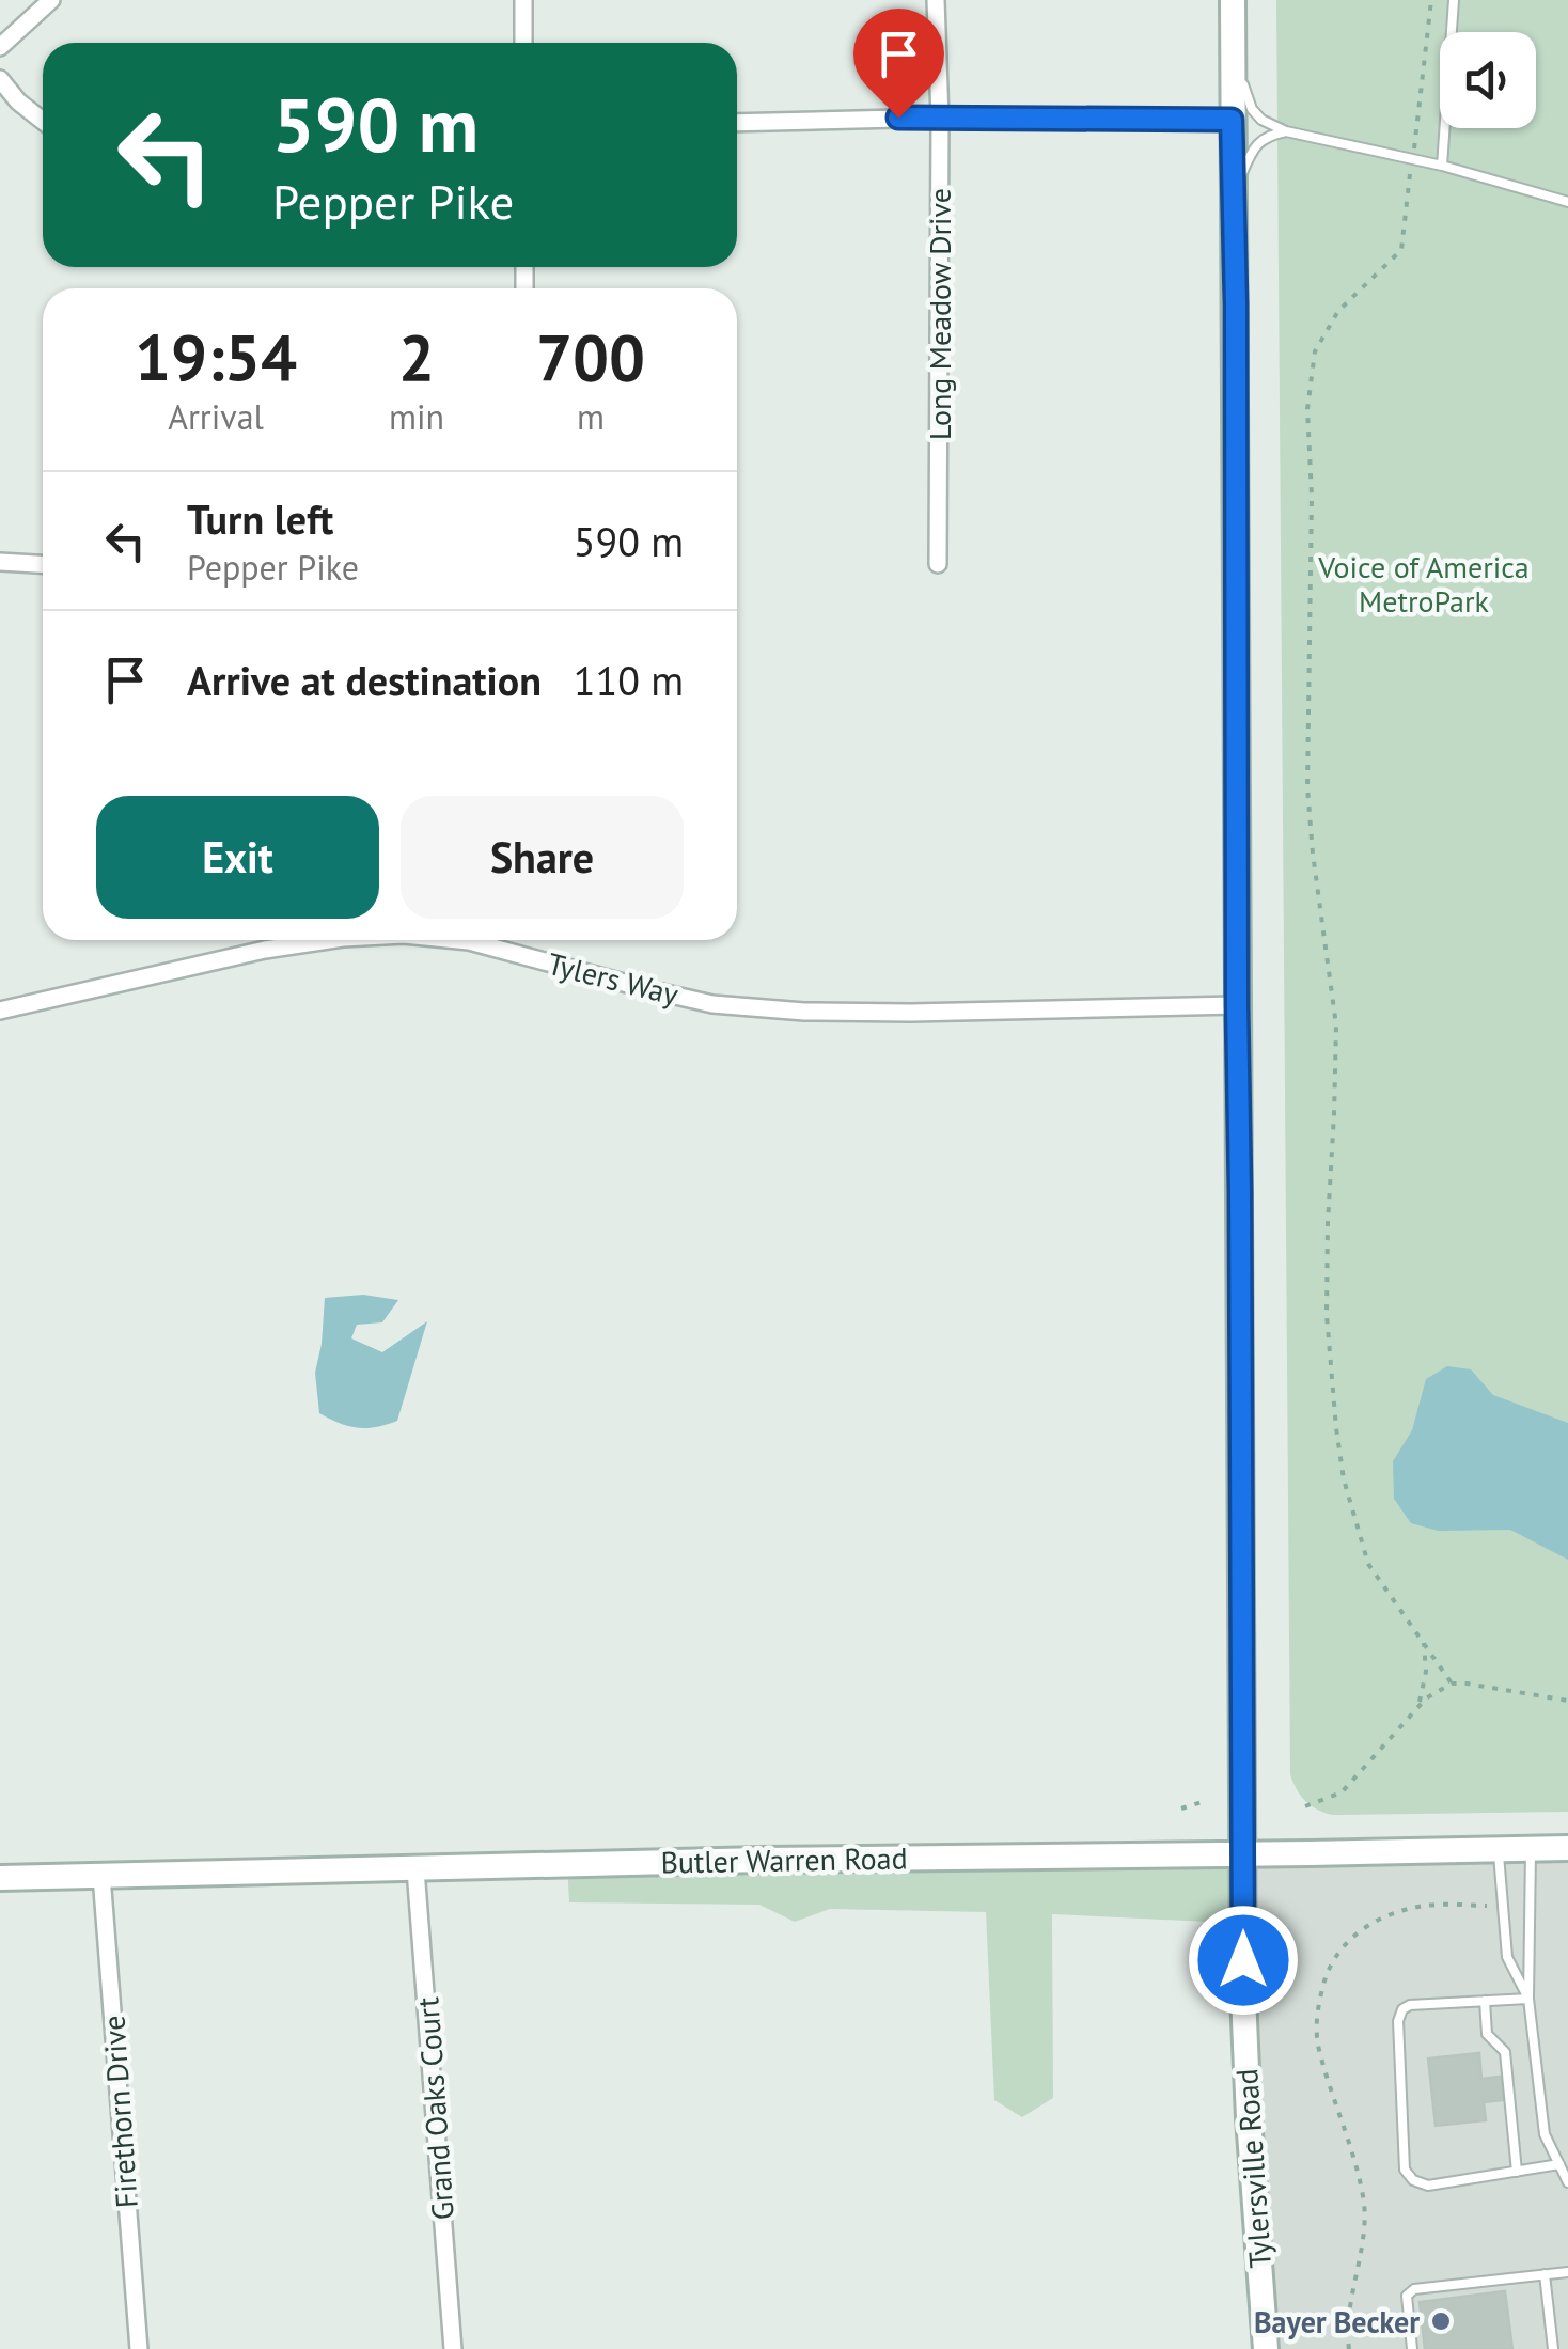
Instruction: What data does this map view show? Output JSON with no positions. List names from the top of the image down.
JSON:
{
  "streets": {
    "main road": ["Butler Warren Road", "Tylersville Road"],
    "street": [
      "Long Meadow Drive",
      "Tylers Way",
      "Grand Oaks Court",
      "Firethorn Drive"
    ]
  },
  "crossings": [
    ["Tylers Way", "Tylersville Road"],
    ["Butler Warren Road", "Grand Oaks Court"],
    ["Butler Warren Road", "Firethorn Drive"],
    ["Butler Warren Road", "Tylersville Road"]
  ],
  "parks": ["Voice of America MetroPark"],
  "places": ["Bayer Becker"],
  "page": {
    "turn": ["590 m", "Pepper Pike"],
    "eta": [
      "19:54",
      "Arrival",
      "2",
      "min",
      "700",
      "m"
    ],
    "list": [
      {
        "name": "Turn left",
        "note": "Pepper Pike",
        "value": "590 m"
      },
      {
        "name": "Arrive at destination",
        "value": "110 m"
      }
    ],
    "buttons": ["Exit", "Share"]
  }
}
